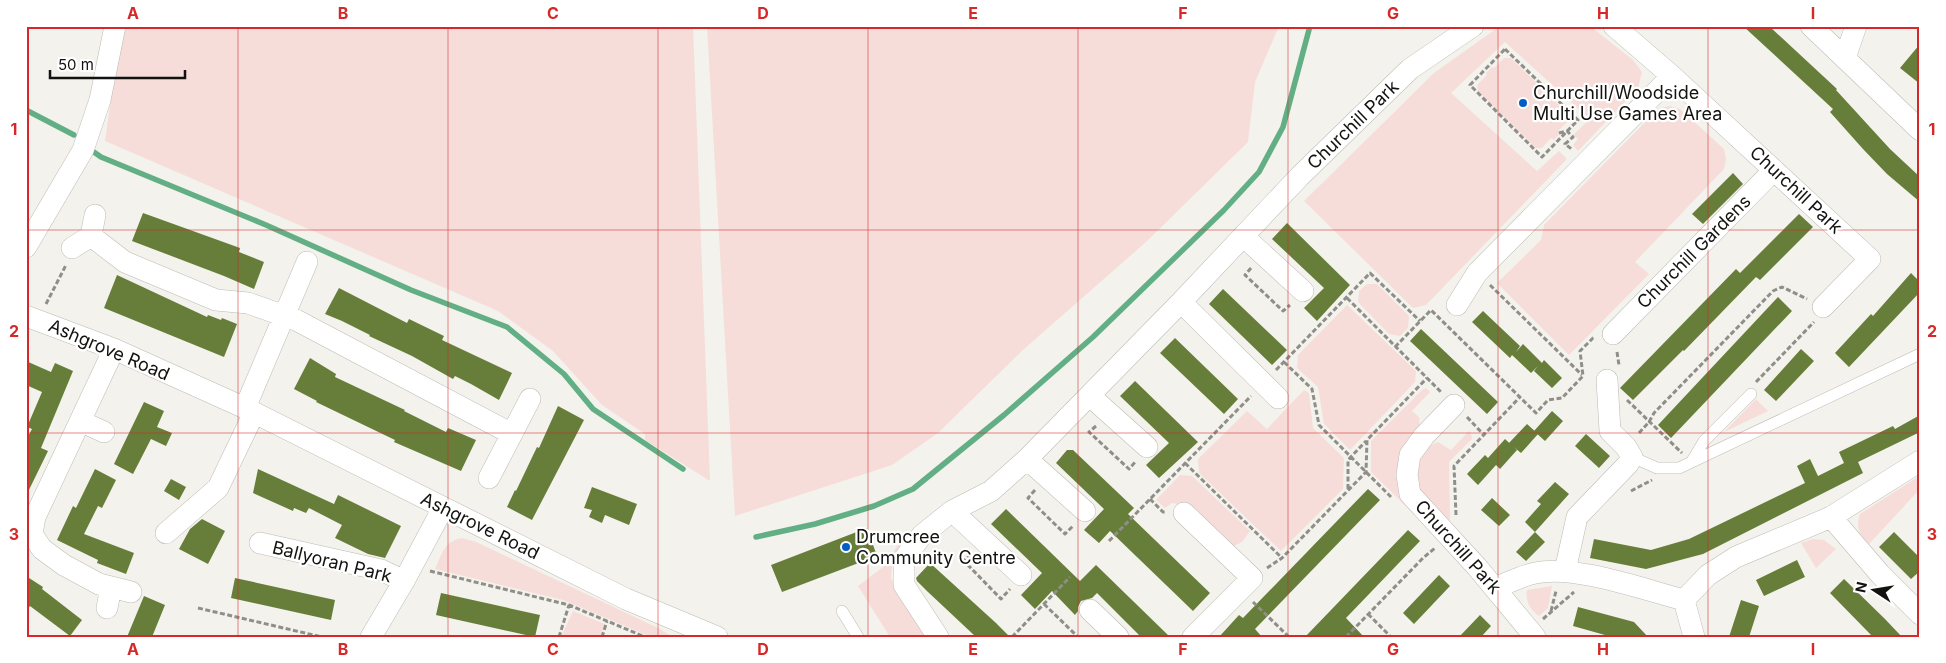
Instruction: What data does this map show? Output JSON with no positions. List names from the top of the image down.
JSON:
{
  "streets": {
    "street": [
      "Churchill Park",
      "Churchill Gardens",
      "Ashgrove Road",
      "Ballyoran Park"
    ]
  },
  "crossings": [
    ["Churchill Park", "Churchill Gardens"],
    ["Ashgrove Road", "Ballyoran Park"]
  ],
  "places": ["Churchill/Woodside Multi Use Games Area", "Drumcree Community Centre"],
  "scale_bar": "50 m",
  "north": "left",
  "grid": {
    "columns": [
      "A",
      "B",
      "C",
      "D",
      "E",
      "F",
      "G",
      "H",
      "I"
    ],
    "rows": ["1", "2", "3"]
  }
}
